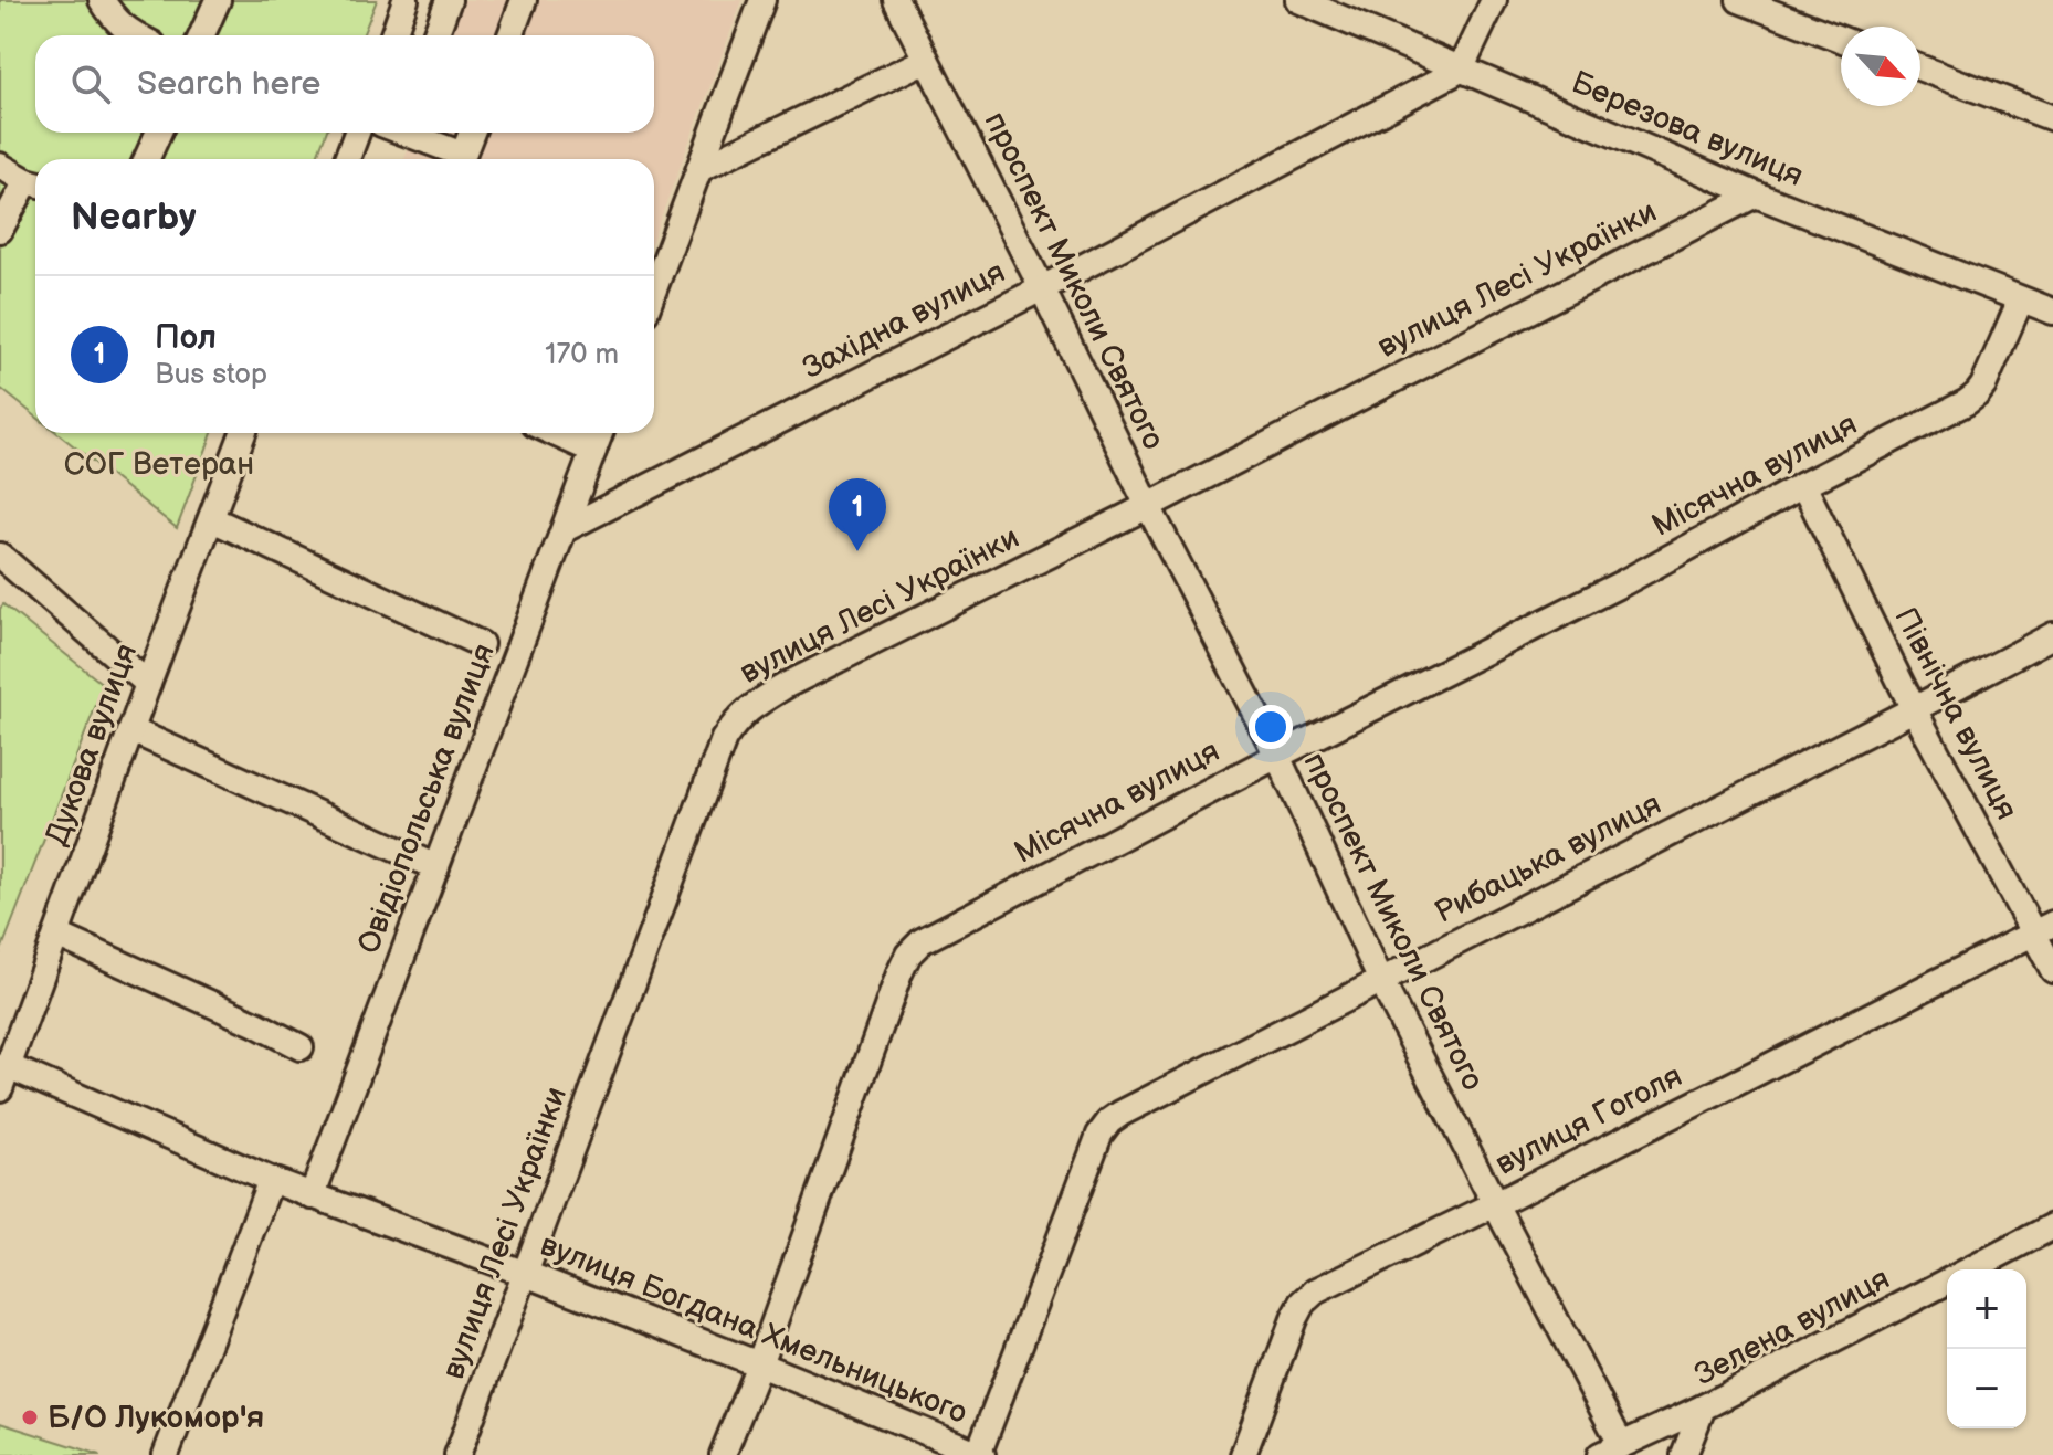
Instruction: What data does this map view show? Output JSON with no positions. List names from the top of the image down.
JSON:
{
  "streets": {
    "street": [
      "Березова вулиця",
      "вулиця Лесі Українки",
      "проспект Миколи Святого",
      "Західна вулиця",
      "Місячна вулиця",
      "Північна вулиця",
      "Дукова вулиця",
      "Овідіопольська вулиця",
      "Рибацька вулиця",
      "вулиця Гоголя",
      "Зелена вулиця",
      "вулиця Богдана Хмельницького"
    ]
  },
  "crossings": [
    ["Березова вулиця", "вулиця Лесі Українки"],
    ["Березова вулиця", "Західна вулиця"],
    ["Березова вулиця", "Місячна вулиця"],
    ["вулиця Лесі Українки", "проспект Миколи Святого"],
    ["вулиця Лесі Українки", "вулиця Богдана Хмельницького"],
    ["проспект Миколи Святого", "Західна вулиця"],
    ["проспект Миколи Святого", "Місячна вулиця"],
    ["проспект Миколи Святого", "Рибацька вулиця"],
    ["проспект Миколи Святого", "вулиця Гоголя"],
    ["Західна вулиця", "Овідіопольська вулиця"],
    ["Місячна вулиця", "Північна вулиця"],
    ["Місячна вулиця", "вулиця Богдана Хмельницького"],
    ["Північна вулиця", "Рибацька вулиця"],
    ["Північна вулиця", "вулиця Гоголя"],
    ["Дукова вулиця", "вулиця Богдана Хмельницького"],
    ["Овідіопольська вулиця", "вулиця Богдана Хмельницького"],
    ["Рибацька вулиця", "вулиця Богдана Хмельницького"]
  ],
  "parks": ["СОГ Ветеран"],
  "places": ["Б/О Лукомор'я"],
  "north": "bottom right",
  "page": {
    "search": "Search here",
    "heading": "Nearby",
    "list": [
      {
        "mark": "1",
        "name": "Пол",
        "note": "Bus stop",
        "value": "170 m"
      }
    ],
    "pins": "1",
    "map_buttons": ["+", "−"]
  }
}
